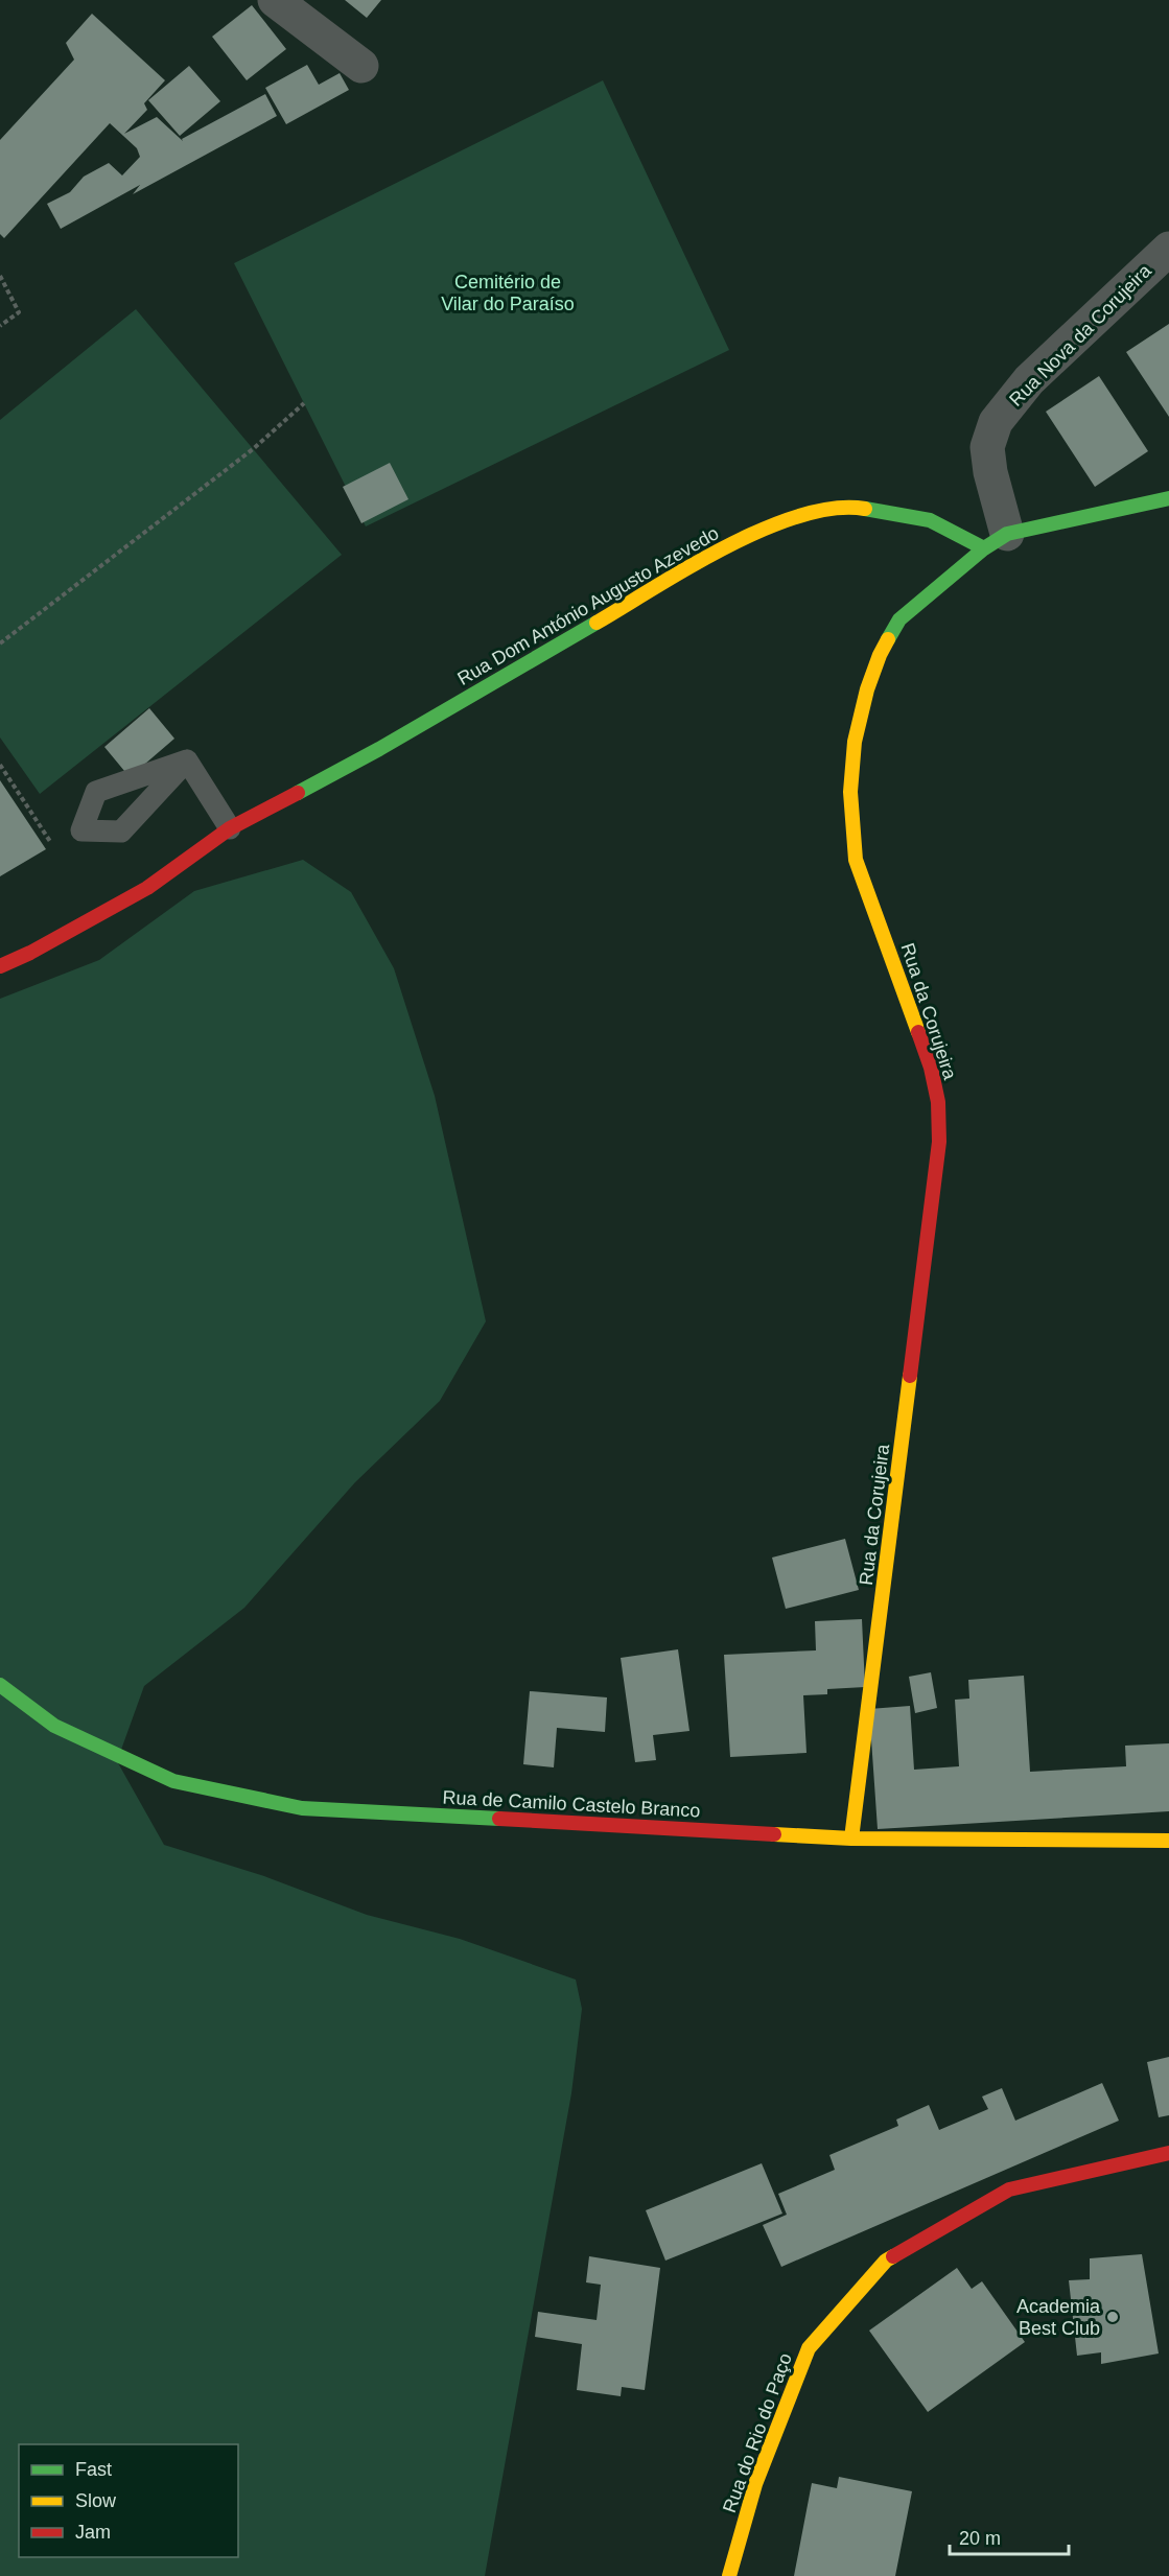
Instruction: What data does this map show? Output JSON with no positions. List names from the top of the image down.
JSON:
{
  "streets": {
    "street": [
      "Rua Nova da Corujeira",
      "Rua Dom António Augusto Azevedo",
      "Rua da Corujeira",
      "Rua de Camilo Castelo Branco",
      "Rua do Rio do Paço"
    ]
  },
  "crossings": [
    ["Rua Nova da Corujeira", "Rua Dom António Augusto Azevedo"],
    ["Rua Nova da Corujeira", "Rua da Corujeira"],
    ["Rua Dom António Augusto Azevedo", "Rua da Corujeira"],
    ["Rua da Corujeira", "Rua de Camilo Castelo Branco"]
  ],
  "parks": ["Cemitério de Vilar do Paraíso"],
  "places": ["Academia Best Club"],
  "legend": ["Fast", "Slow", "Jam"],
  "scale_bar": "20 m"
}
